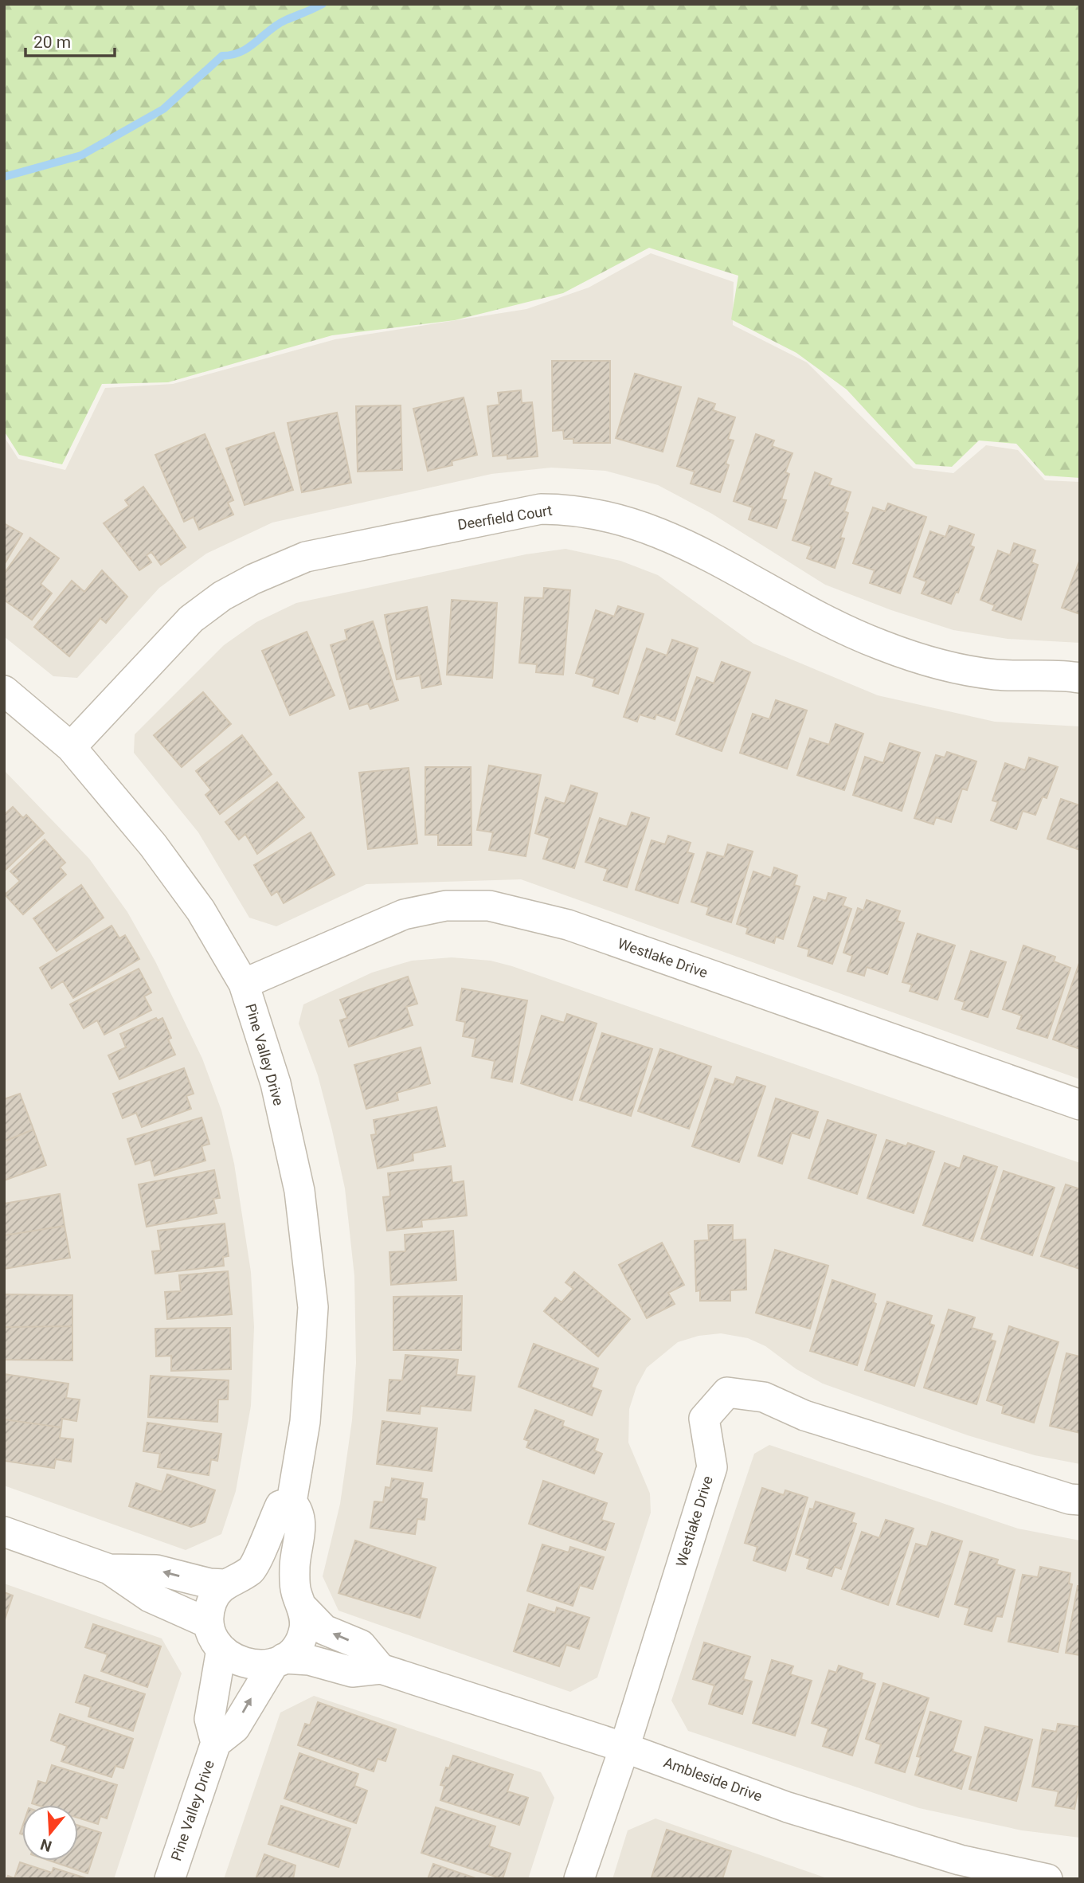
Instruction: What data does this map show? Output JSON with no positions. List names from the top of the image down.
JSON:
{
  "streets": {
    "street": [
      "Deerfield Court",
      "Westlake Drive",
      "Pine Valley Drive",
      "Ambleside Drive"
    ]
  },
  "crossings": [
    ["Deerfield Court", "Pine Valley Drive"],
    ["Westlake Drive", "Pine Valley Drive"],
    ["Westlake Drive", "Ambleside Drive"],
    ["Pine Valley Drive", "Ambleside Drive"]
  ],
  "scale_bar": "20 m",
  "north": "bottom"
}
